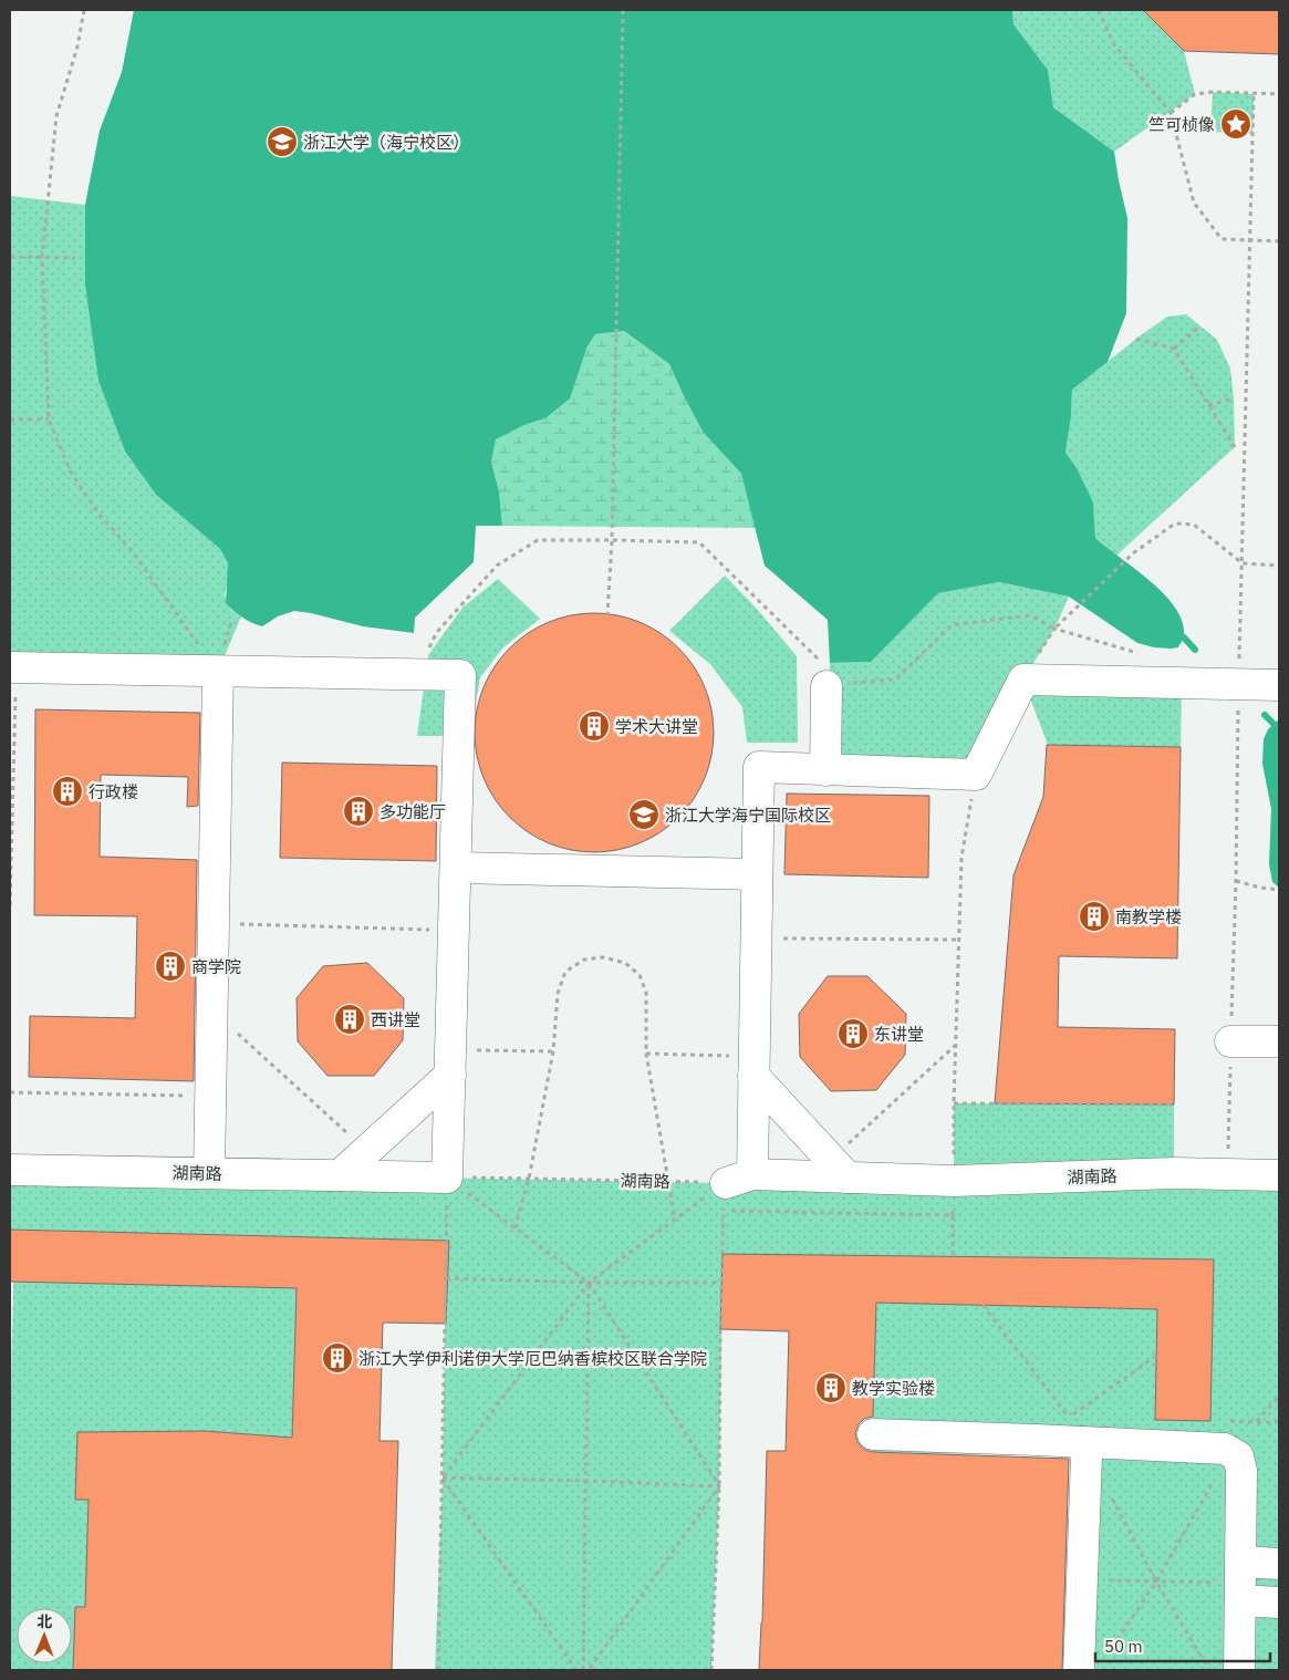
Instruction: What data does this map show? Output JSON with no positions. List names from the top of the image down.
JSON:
{
  "streets": {
    "street": ["湖南路"]
  },
  "places": {
    "place": ["竺可桢像"],
    "school or university": ["浙江大学（海宁校区）", "浙江大学海宁国际校区"],
    "building": [
      "学术大讲堂",
      "行政楼",
      "多功能厅",
      "南教学楼",
      "商学院",
      "西讲堂",
      "东讲堂",
      "浙江大学伊利诺伊大学厄巴纳香槟校区联合学院",
      "教学实验楼"
    ]
  },
  "scale_bar": "50 m",
  "north": "top"
}
